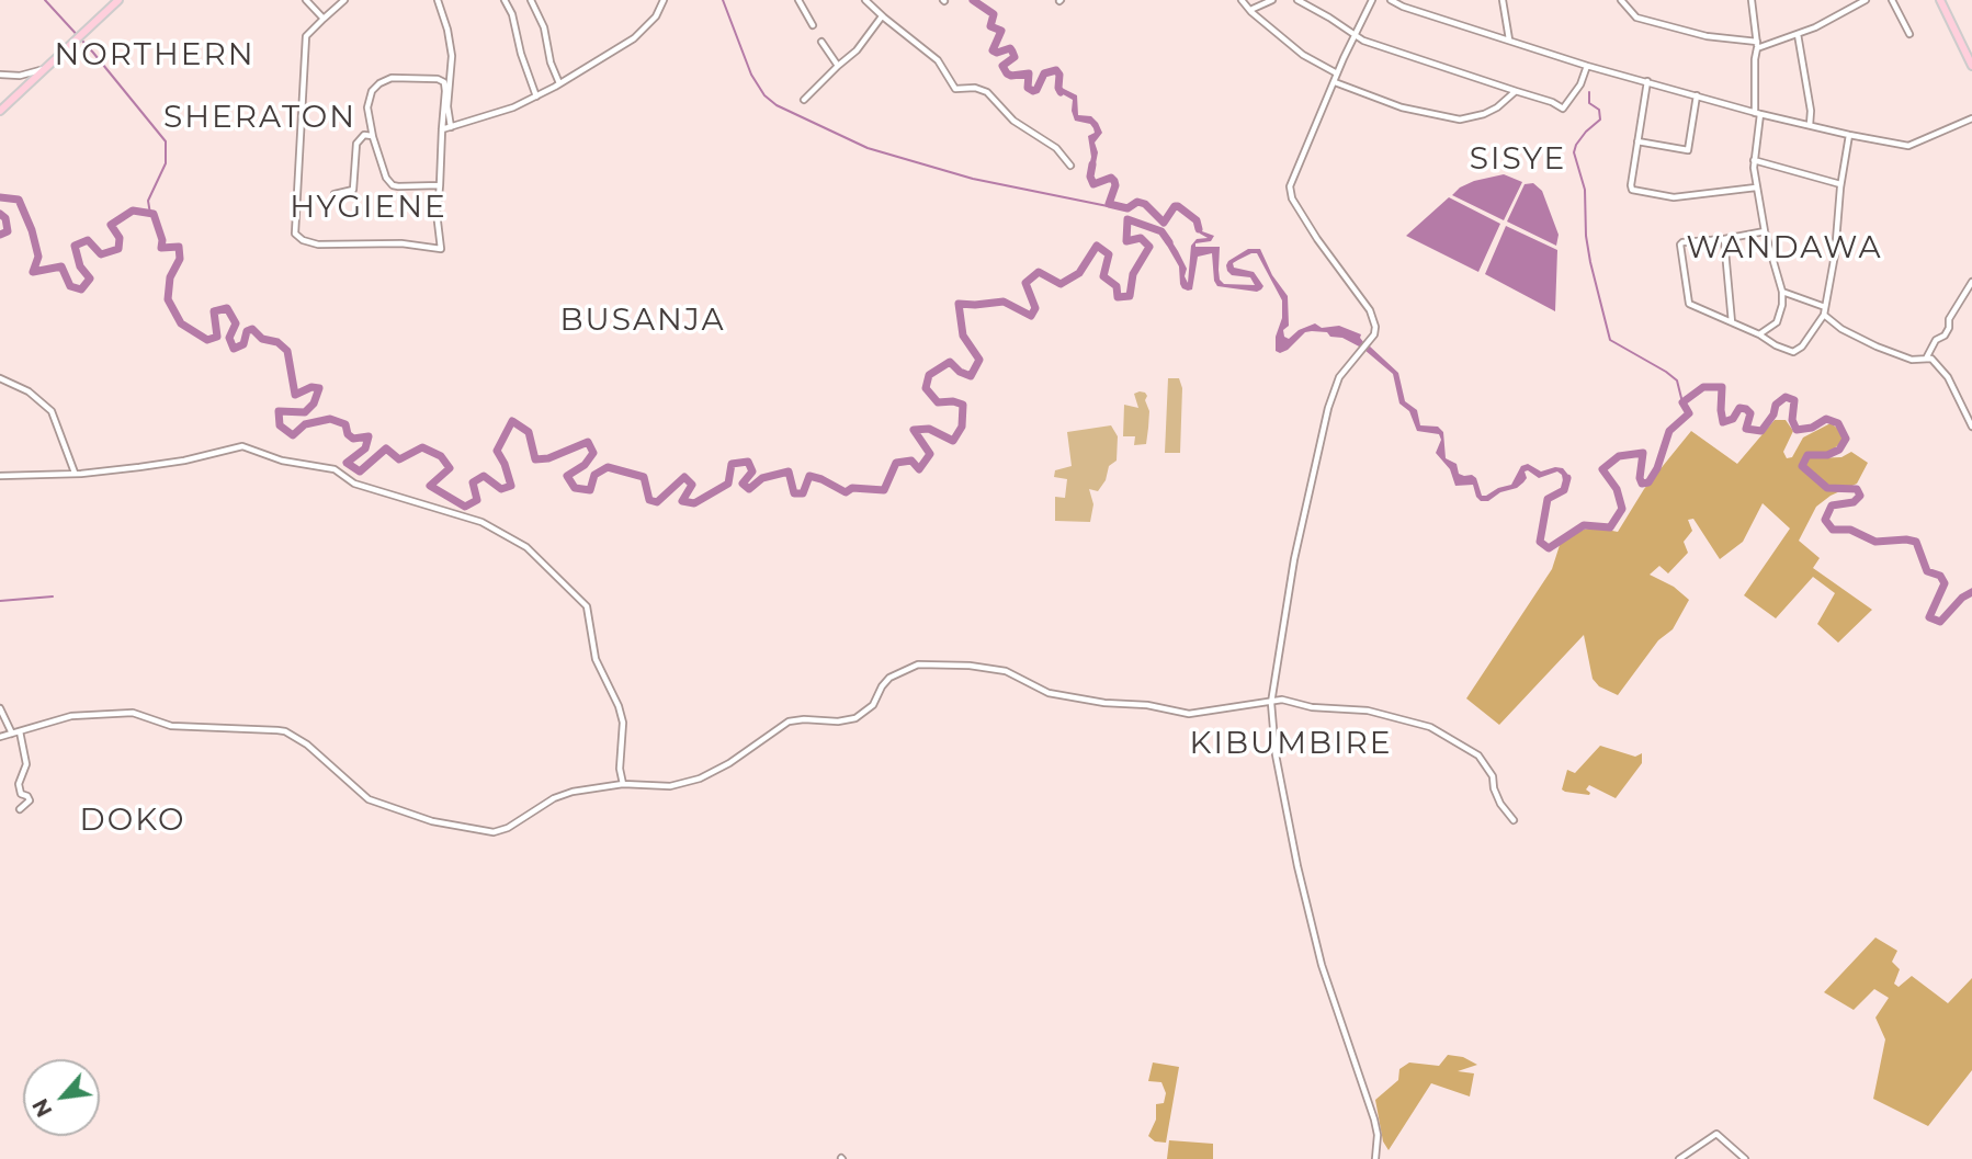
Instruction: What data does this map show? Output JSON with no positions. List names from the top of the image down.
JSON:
{
  "districts": [
    "NORTHERN",
    "SHERATON",
    "SISYE",
    "HYGIENE",
    "WANDAWA",
    "BUSANJA",
    "KIBUMBIRE",
    "DOKO"
  ],
  "north": "bottom left"
}
